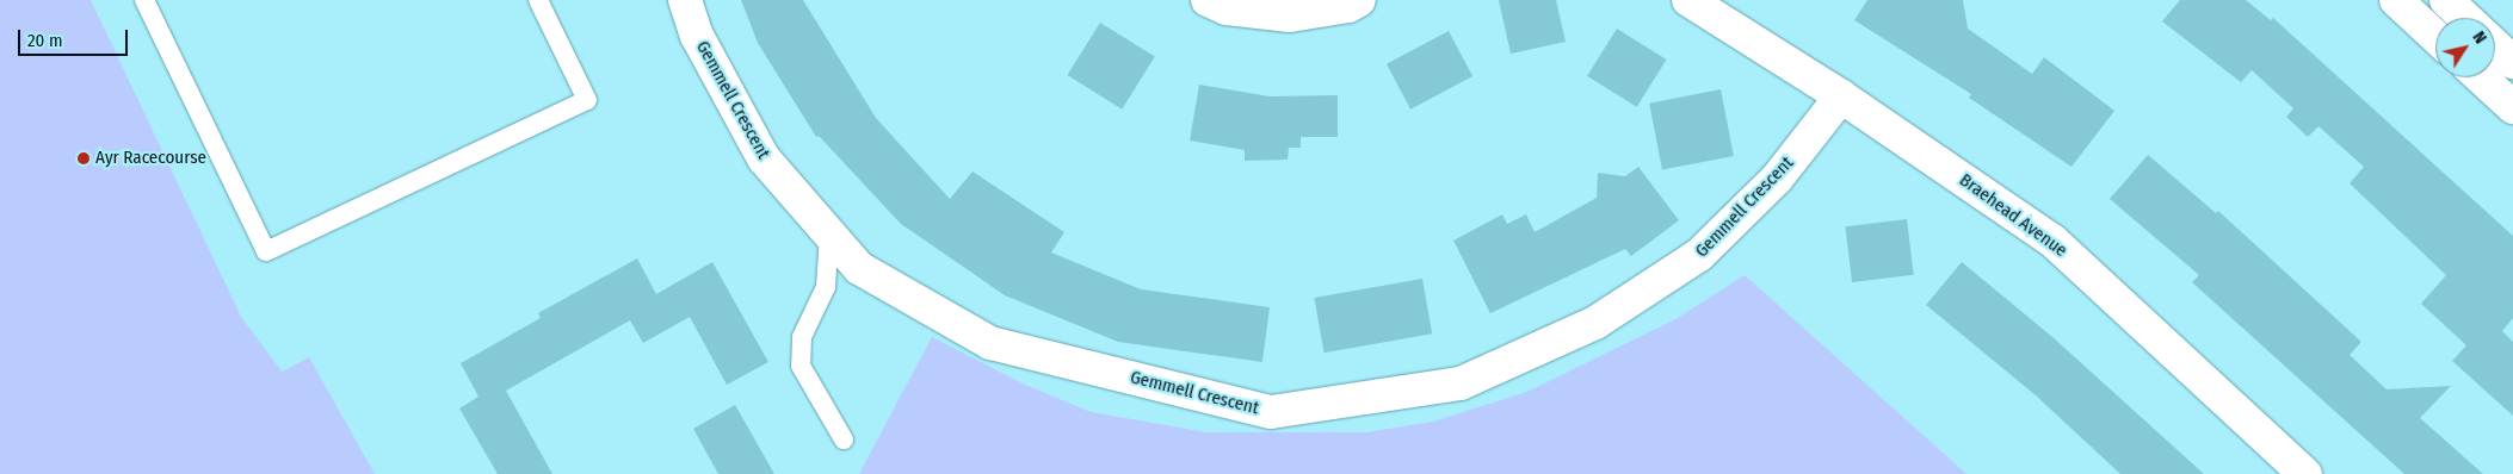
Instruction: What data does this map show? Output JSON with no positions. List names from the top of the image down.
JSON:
{
  "streets": {
    "street": ["Gemmell Crescent", "Braehead Avenue"]
  },
  "crossings": [
    ["Gemmell Crescent", "Braehead Avenue"]
  ],
  "places": ["Ayr Racecourse"],
  "scale_bar": "20 m",
  "north": "top right"
}
